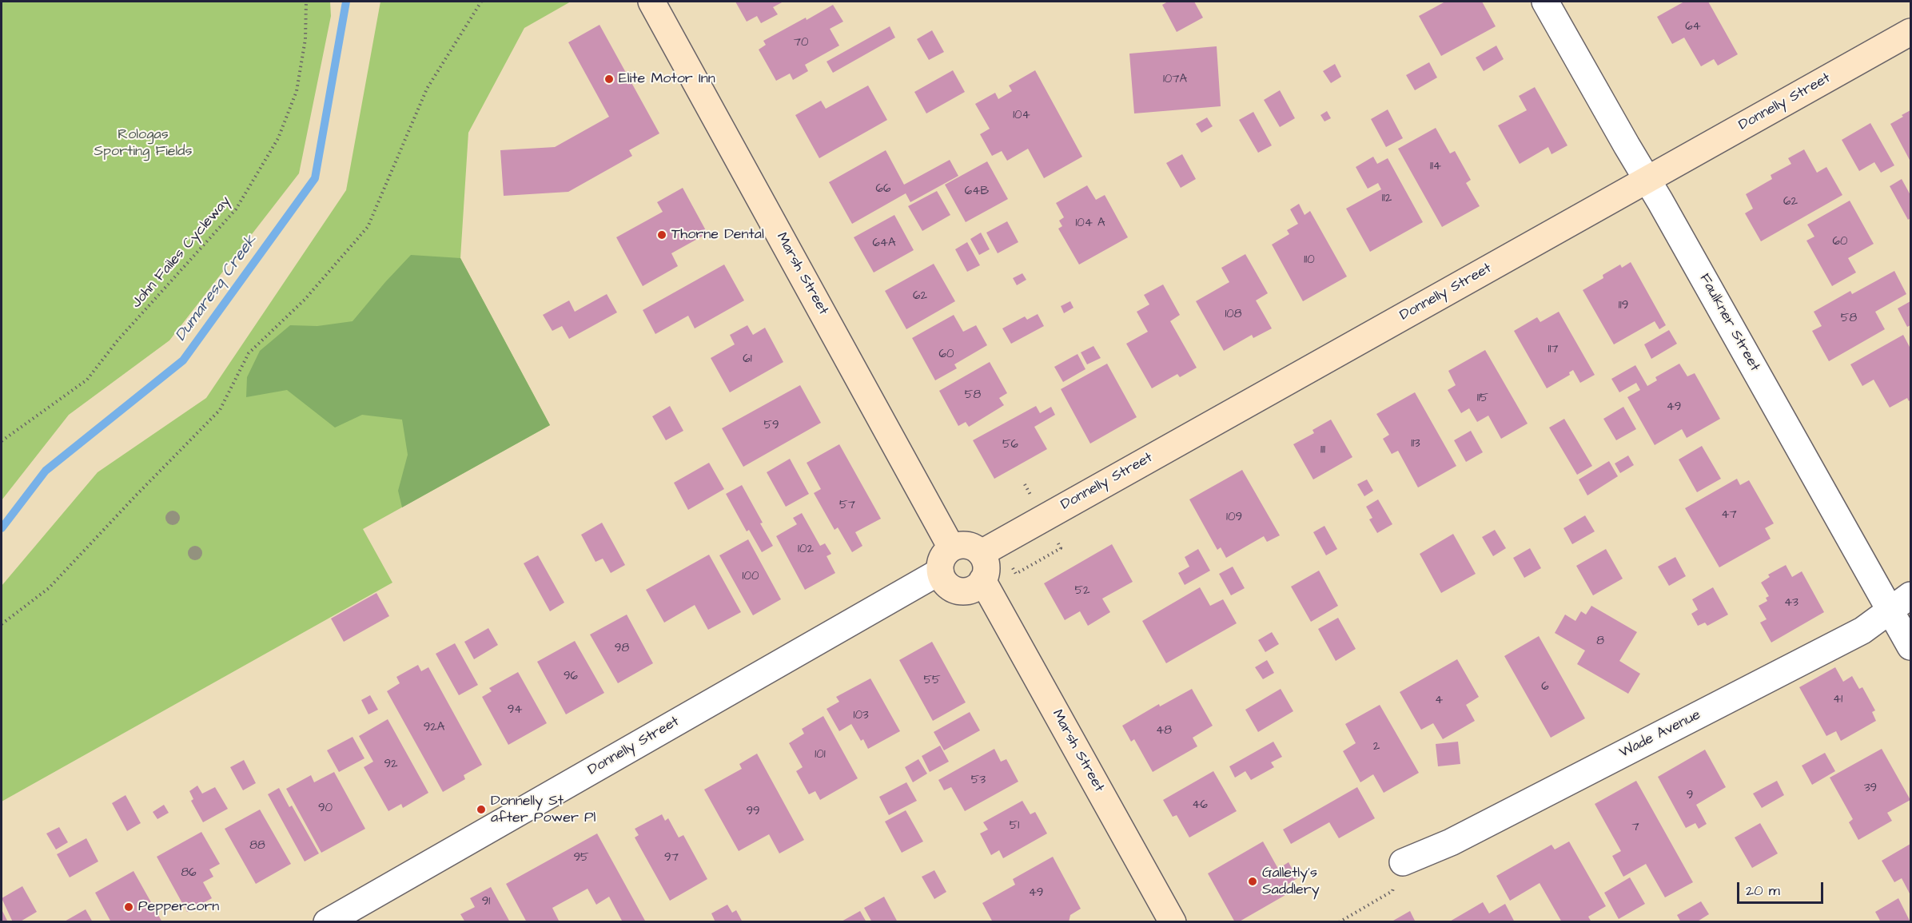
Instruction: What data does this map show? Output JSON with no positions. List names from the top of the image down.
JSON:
{
  "streets": {
    "main road": ["Donnelly Street", "Marsh Street"],
    "street": ["Faulkner Street", "Wade Avenue"],
    "path": ["John Failes Cycleway"]
  },
  "crossings": [
    ["Donnelly Street", "Marsh Street"],
    ["Donnelly Street", "Faulkner Street"],
    ["Faulkner Street", "Wade Avenue"]
  ],
  "water": ["Dumaresq Creek"],
  "parks": ["Rologas Sporting Fields"],
  "places": [
    "Elite Motor Inn",
    "Thorne Dental",
    "Donnelly St after Power Pl",
    "Galletly's Saddlery",
    "Peppercorn"
  ],
  "house_numbers": [
    "64",
    "70",
    "107A",
    "104",
    "114",
    "66",
    "64B",
    "112",
    "62",
    "104 A",
    "60",
    "64A",
    "110",
    "62",
    "119",
    "108",
    "58",
    "117",
    "60",
    "61",
    "58",
    "115",
    "49",
    "59",
    "113",
    "56",
    "111",
    "57",
    "47",
    "109",
    "102",
    "100",
    "52",
    "43",
    "8",
    "98",
    "96",
    "55",
    "6",
    "41",
    "4",
    "94",
    "103",
    "92A",
    "48",
    "2",
    "101",
    "92",
    "53",
    "39",
    "9",
    "46",
    "90",
    "99",
    "51",
    "7",
    "88",
    "95",
    "97",
    "86",
    "49",
    "91"
  ],
  "scale_bar": "20 m"
}
